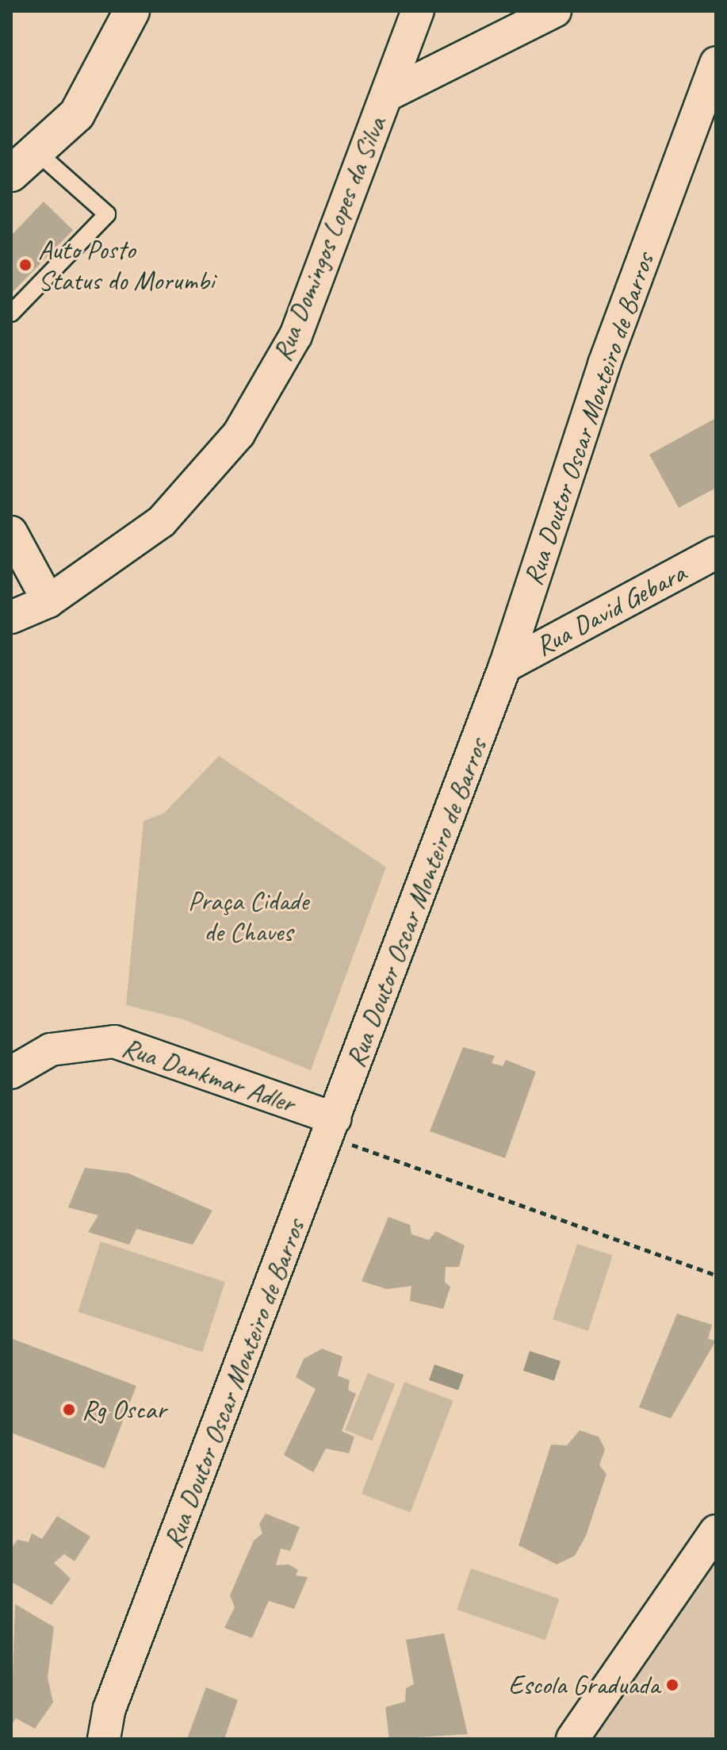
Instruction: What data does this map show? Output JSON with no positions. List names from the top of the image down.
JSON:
{
  "streets": {
    "street": [
      "Rua Domingos Lopes da Silva",
      "Rua Doutor Oscar Monteiro de Barros",
      "Rua David Gebara",
      "Rua Dankmar Adler"
    ]
  },
  "crossings": [
    ["Rua Doutor Oscar Monteiro de Barros", "Rua David Gebara"],
    ["Rua Doutor Oscar Monteiro de Barros", "Rua Dankmar Adler"]
  ],
  "parks": ["Praça Cidade de Chaves"],
  "places": ["Auto Posto Status do Morumbi", "Rg Oscar", "Escola Graduada"]
}
